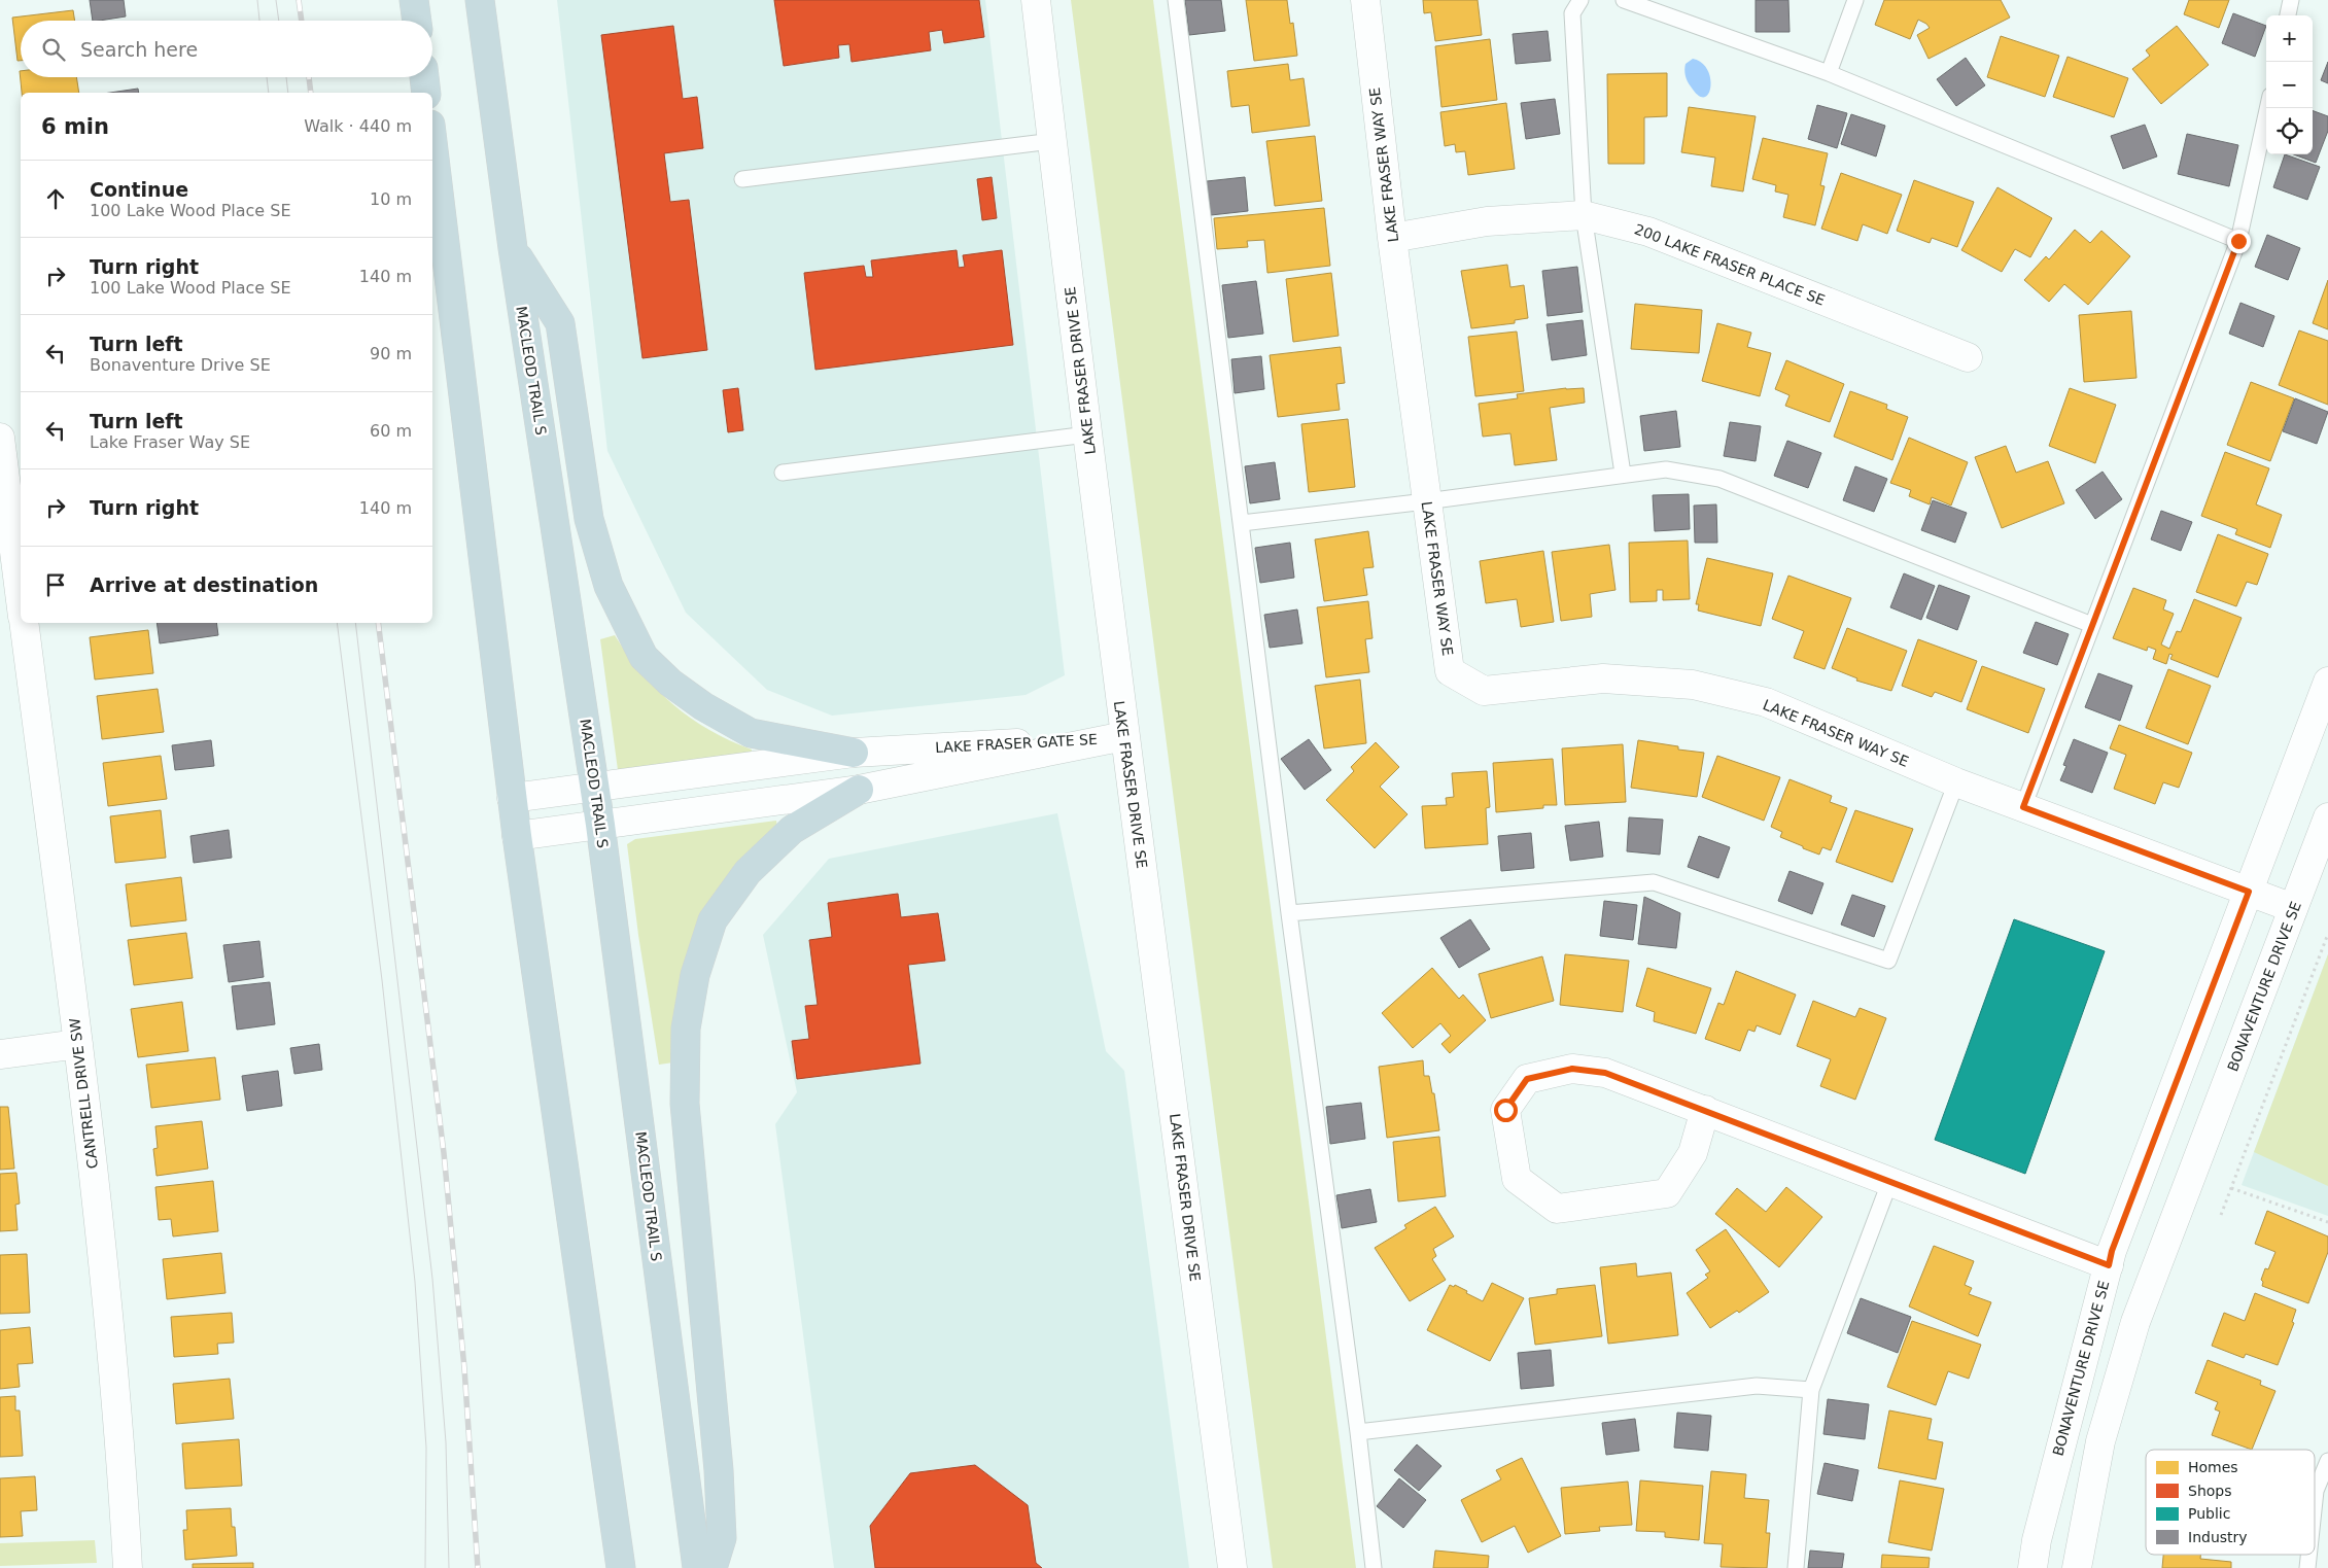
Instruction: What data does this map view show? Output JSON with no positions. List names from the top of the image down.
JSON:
{
  "streets": {
    "highway": ["MACLEOD TRAIL S"],
    "street": [
      "LAKE FRASER WAY SE",
      "200 LAKE FRASER PLACE SE",
      "LAKE FRASER DRIVE SE",
      "LAKE FRASER GATE SE",
      "BONAVENTURE DRIVE SE",
      "CANTRELL DRIVE SW"
    ]
  },
  "crossings": [
    ["LAKE FRASER WAY SE", "200 LAKE FRASER PLACE SE"],
    ["LAKE FRASER WAY SE", "BONAVENTURE DRIVE SE"],
    ["MACLEOD TRAIL S", "LAKE FRASER GATE SE"],
    ["LAKE FRASER DRIVE SE", "LAKE FRASER GATE SE"]
  ],
  "legend": [
    "Homes",
    "Shops",
    "Public",
    "Industry"
  ],
  "page": {
    "map_buttons": ["+", "−"],
    "search": "Search here",
    "heading": ["6 min", "Walk · 440 m"],
    "list": [
      ["Continue", "100 Lake Wood Place SE", "10 m"],
      ["Turn right", "100 Lake Wood Place SE", "140 m"],
      ["Turn left", "Bonaventure Drive SE", "90 m"],
      ["Turn left", "Lake Fraser Way SE", "60 m"],
      ["Turn right", "140 m"],
      "Arrive at destination"
    ]
  }
}
